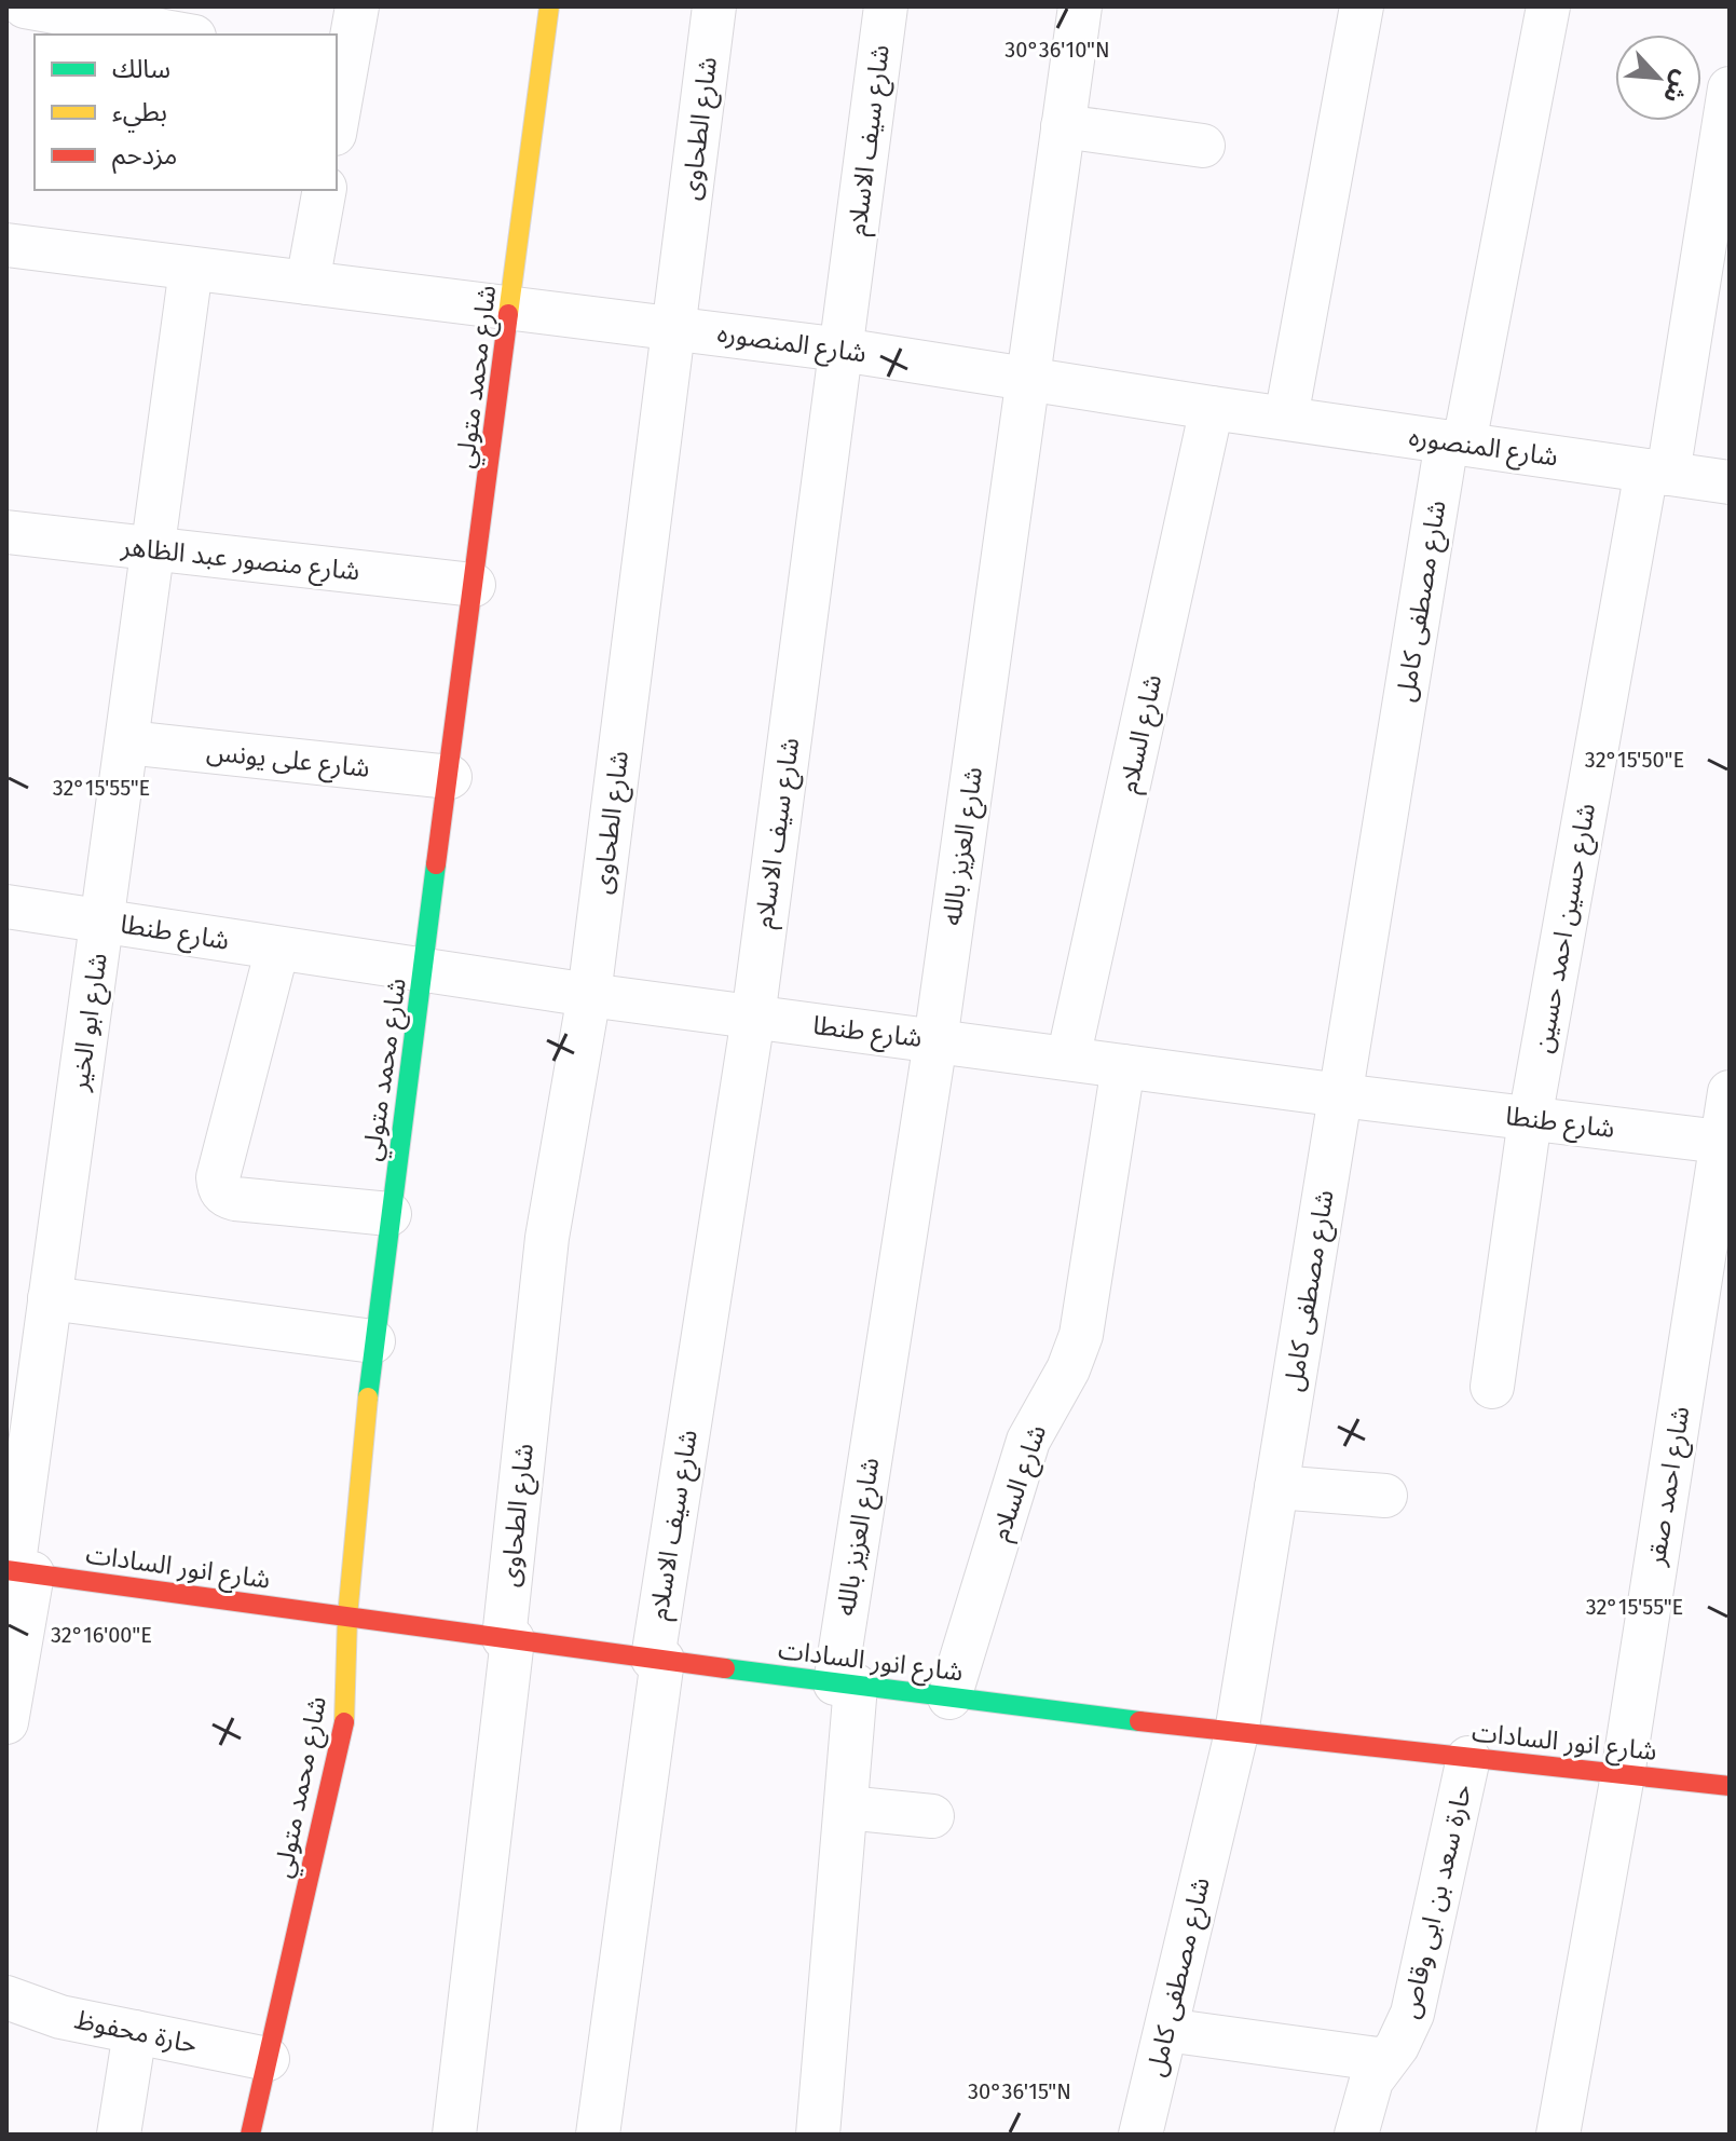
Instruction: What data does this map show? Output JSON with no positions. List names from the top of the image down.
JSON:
{
  "streets": {
    "street": [
      "شارع الطحاوى",
      "شارع سيف الاسلام",
      "شارع المنصوره",
      "شارع محمد متولي",
      "شارع منصور عبد الظاهر",
      "شارع مصطفى كامل",
      "شارع السلام",
      "شارع على يونس",
      "شارع العزيز بالله",
      "شارع حسين احمد حسين",
      "شارع طنطا",
      "شارع ابو الخير",
      "شارع احمد صقر",
      "شارع انور السادات",
      "حارة سعد بن ابى وقاص",
      "حارة محفوظ"
    ]
  },
  "crossings": [
    ["شارع الطحاوى", "شارع المنصوره"],
    ["شارع الطحاوى", "شارع طنطا"],
    ["شارع الطحاوى", "شارع انور السادات"],
    ["شارع سيف الاسلام", "شارع المنصوره"],
    ["شارع سيف الاسلام", "شارع طنطا"],
    ["شارع سيف الاسلام", "شارع انور السادات"],
    ["شارع المنصوره", "شارع محمد متولي"],
    ["شارع المنصوره", "شارع مصطفى كامل"],
    ["شارع المنصوره", "شارع السلام"],
    ["شارع المنصوره", "شارع العزيز بالله"],
    ["شارع المنصوره", "شارع حسين احمد حسين"],
    ["شارع المنصوره", "شارع ابو الخير"],
    ["شارع محمد متولي", "شارع منصور عبد الظاهر"],
    ["شارع محمد متولي", "شارع على يونس"],
    ["شارع محمد متولي", "شارع طنطا"],
    ["شارع محمد متولي", "شارع انور السادات"],
    ["شارع محمد متولي", "حارة محفوظ"],
    ["شارع منصور عبد الظاهر", "شارع ابو الخير"],
    ["شارع مصطفى كامل", "شارع طنطا"],
    ["شارع مصطفى كامل", "شارع انور السادات"],
    ["شارع السلام", "شارع طنطا"],
    ["شارع السلام", "شارع انور السادات"],
    ["شارع على يونس", "شارع ابو الخير"],
    ["شارع العزيز بالله", "شارع طنطا"],
    ["شارع العزيز بالله", "شارع انور السادات"],
    ["شارع حسين احمد حسين", "شارع طنطا"],
    ["شارع طنطا", "شارع ابو الخير"],
    ["شارع طنطا", "شارع احمد صقر"],
    ["شارع ابو الخير", "شارع انور السادات"],
    ["شارع احمد صقر", "شارع انور السادات"],
    ["شارع انور السادات", "حارة سعد بن ابى وقاص"]
  ],
  "legend": ["سالك", "بطيء", "مزدحم"],
  "north": "bottom right",
  "coordinates": [
    "30°36'10\"N",
    "32°15'50\"E",
    "32°15'55\"E",
    "32°16'00\"E",
    "30°36'15\"N"
  ]
}
